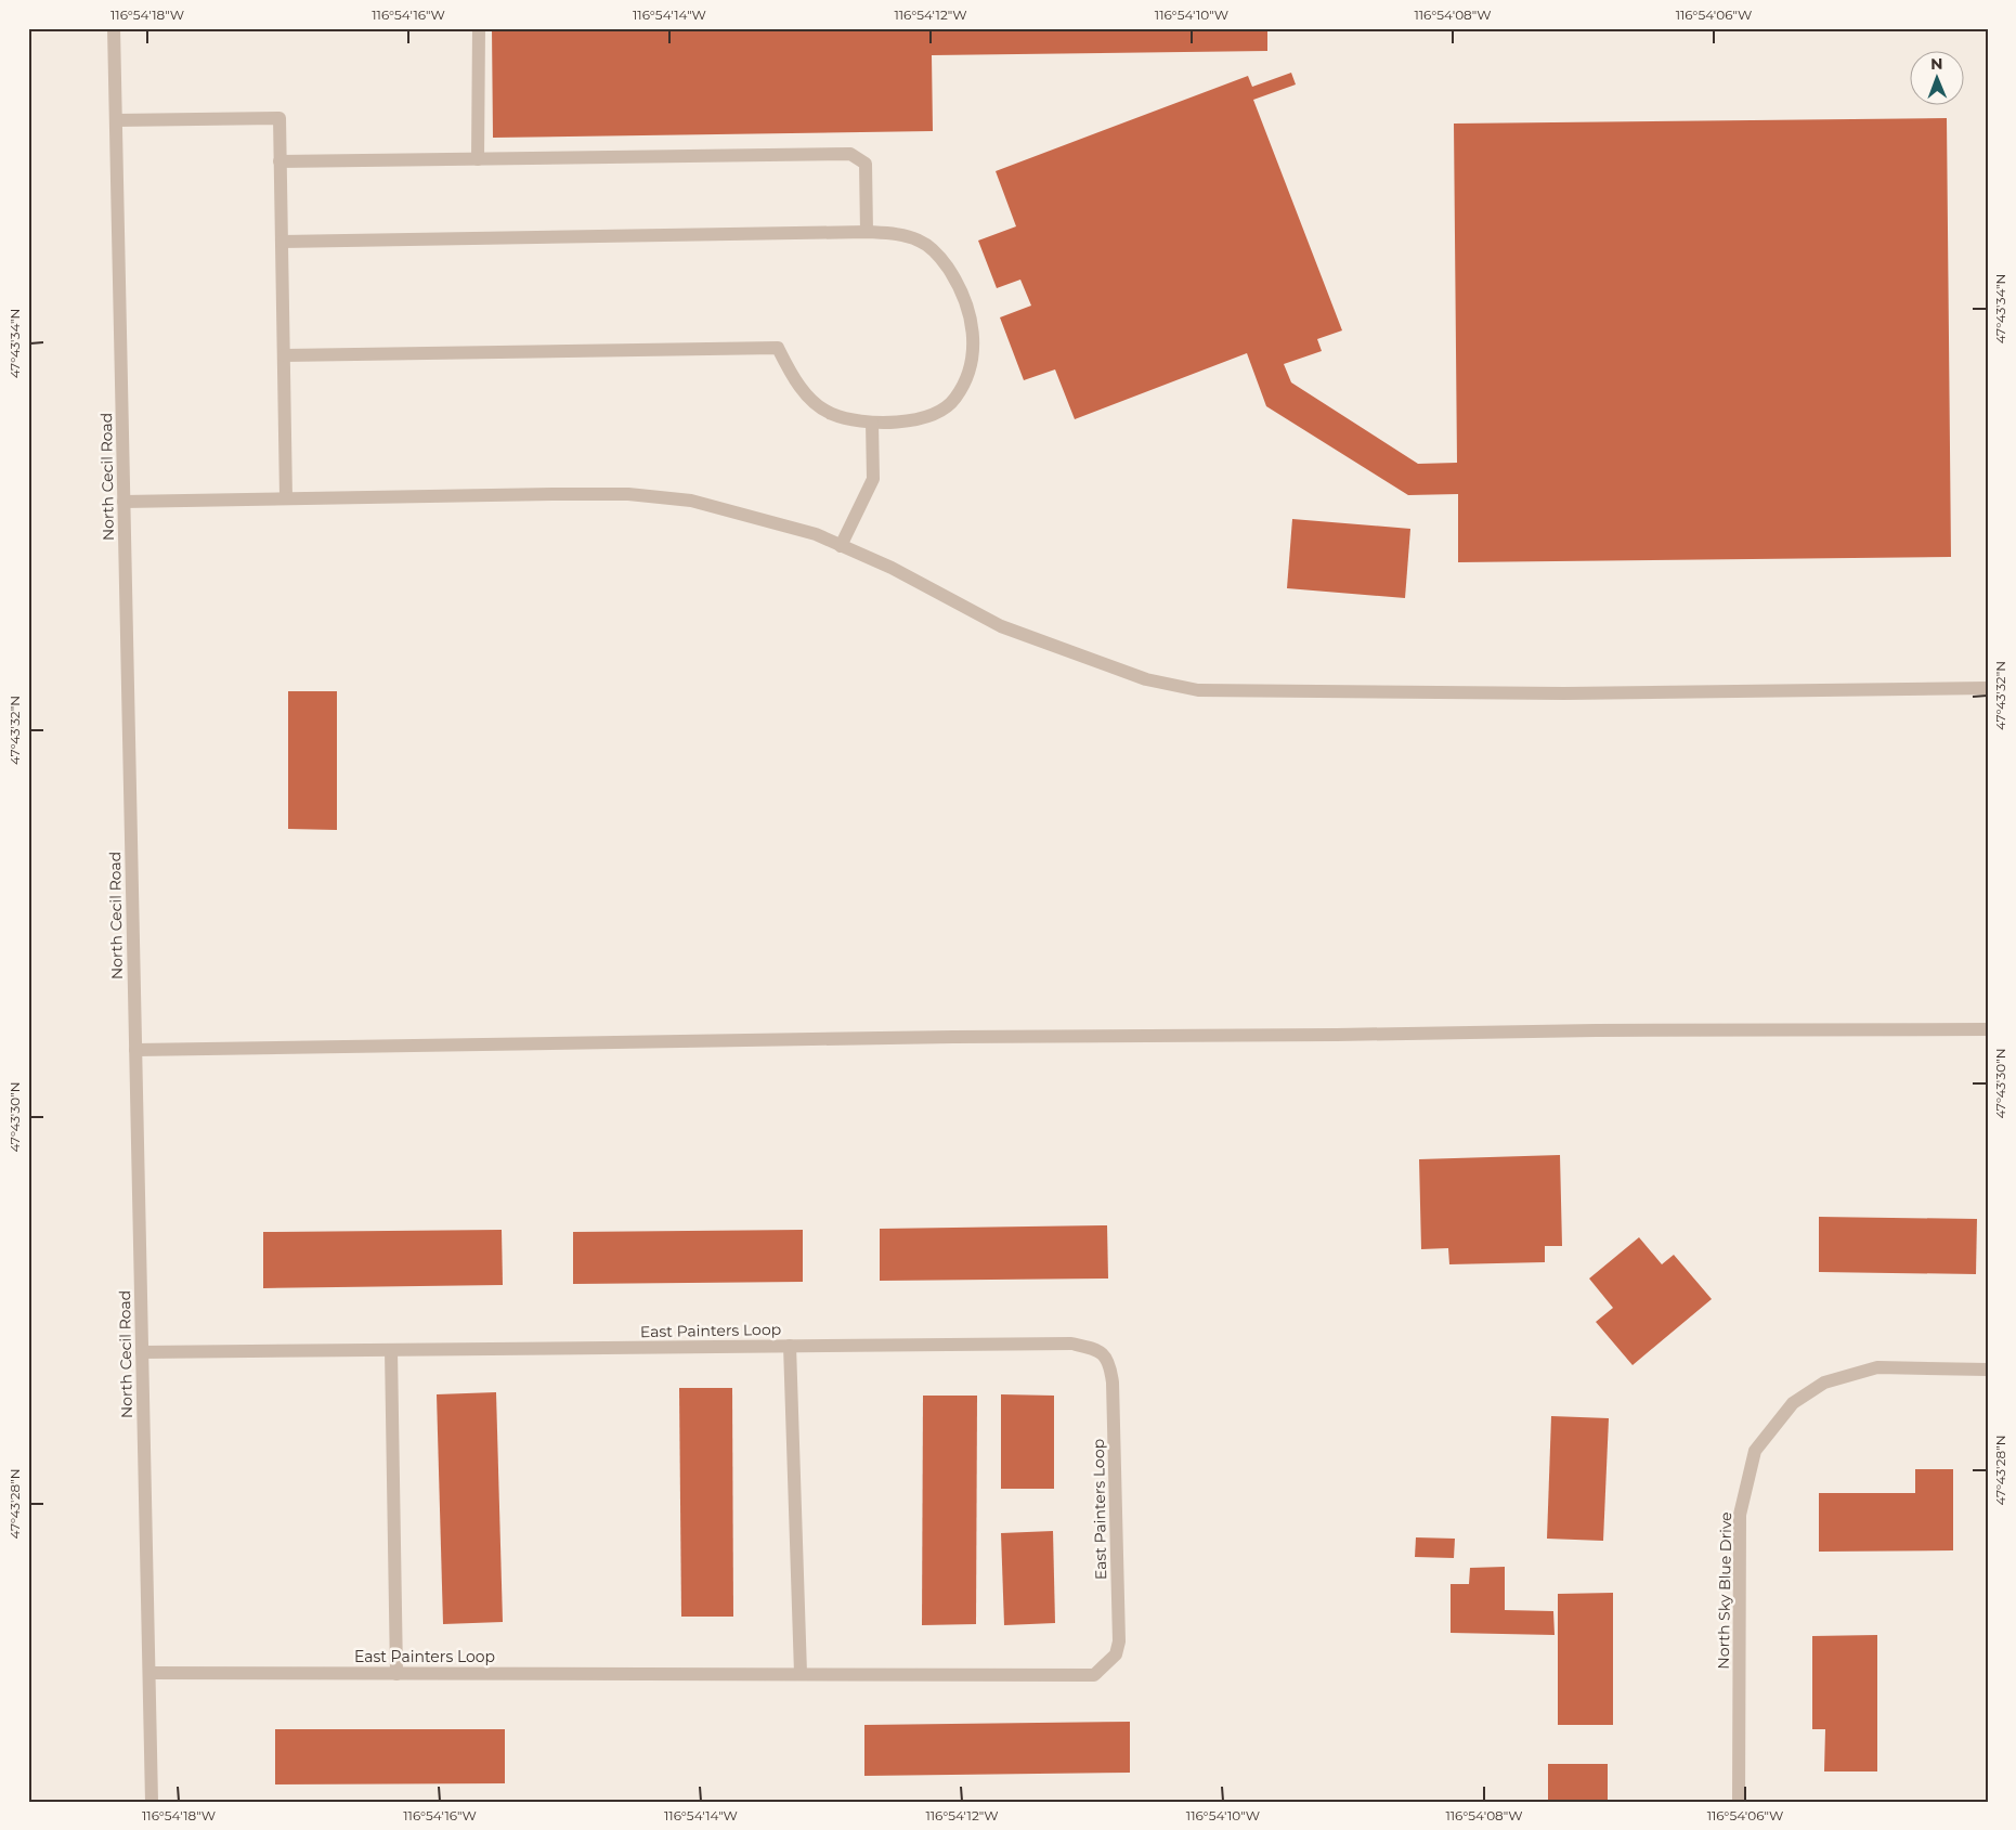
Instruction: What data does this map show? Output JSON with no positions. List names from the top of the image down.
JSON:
{
  "streets": {
    "street": ["North Cecil Road", "East Painters Loop", "North Sky Blue Drive"]
  },
  "crossings": [
    ["North Cecil Road", "East Painters Loop"]
  ],
  "north": "top",
  "coordinates": [
    "116°54'18\"W",
    "116°54'16\"W",
    "116°54'14\"W",
    "116°54'12\"W",
    "116°54'10\"W",
    "116°54'08\"W",
    "116°54'06\"W",
    "47°43'34\"N",
    "47°43'32\"N",
    "47°43'30\"N",
    "47°43'28\"N"
  ]
}
